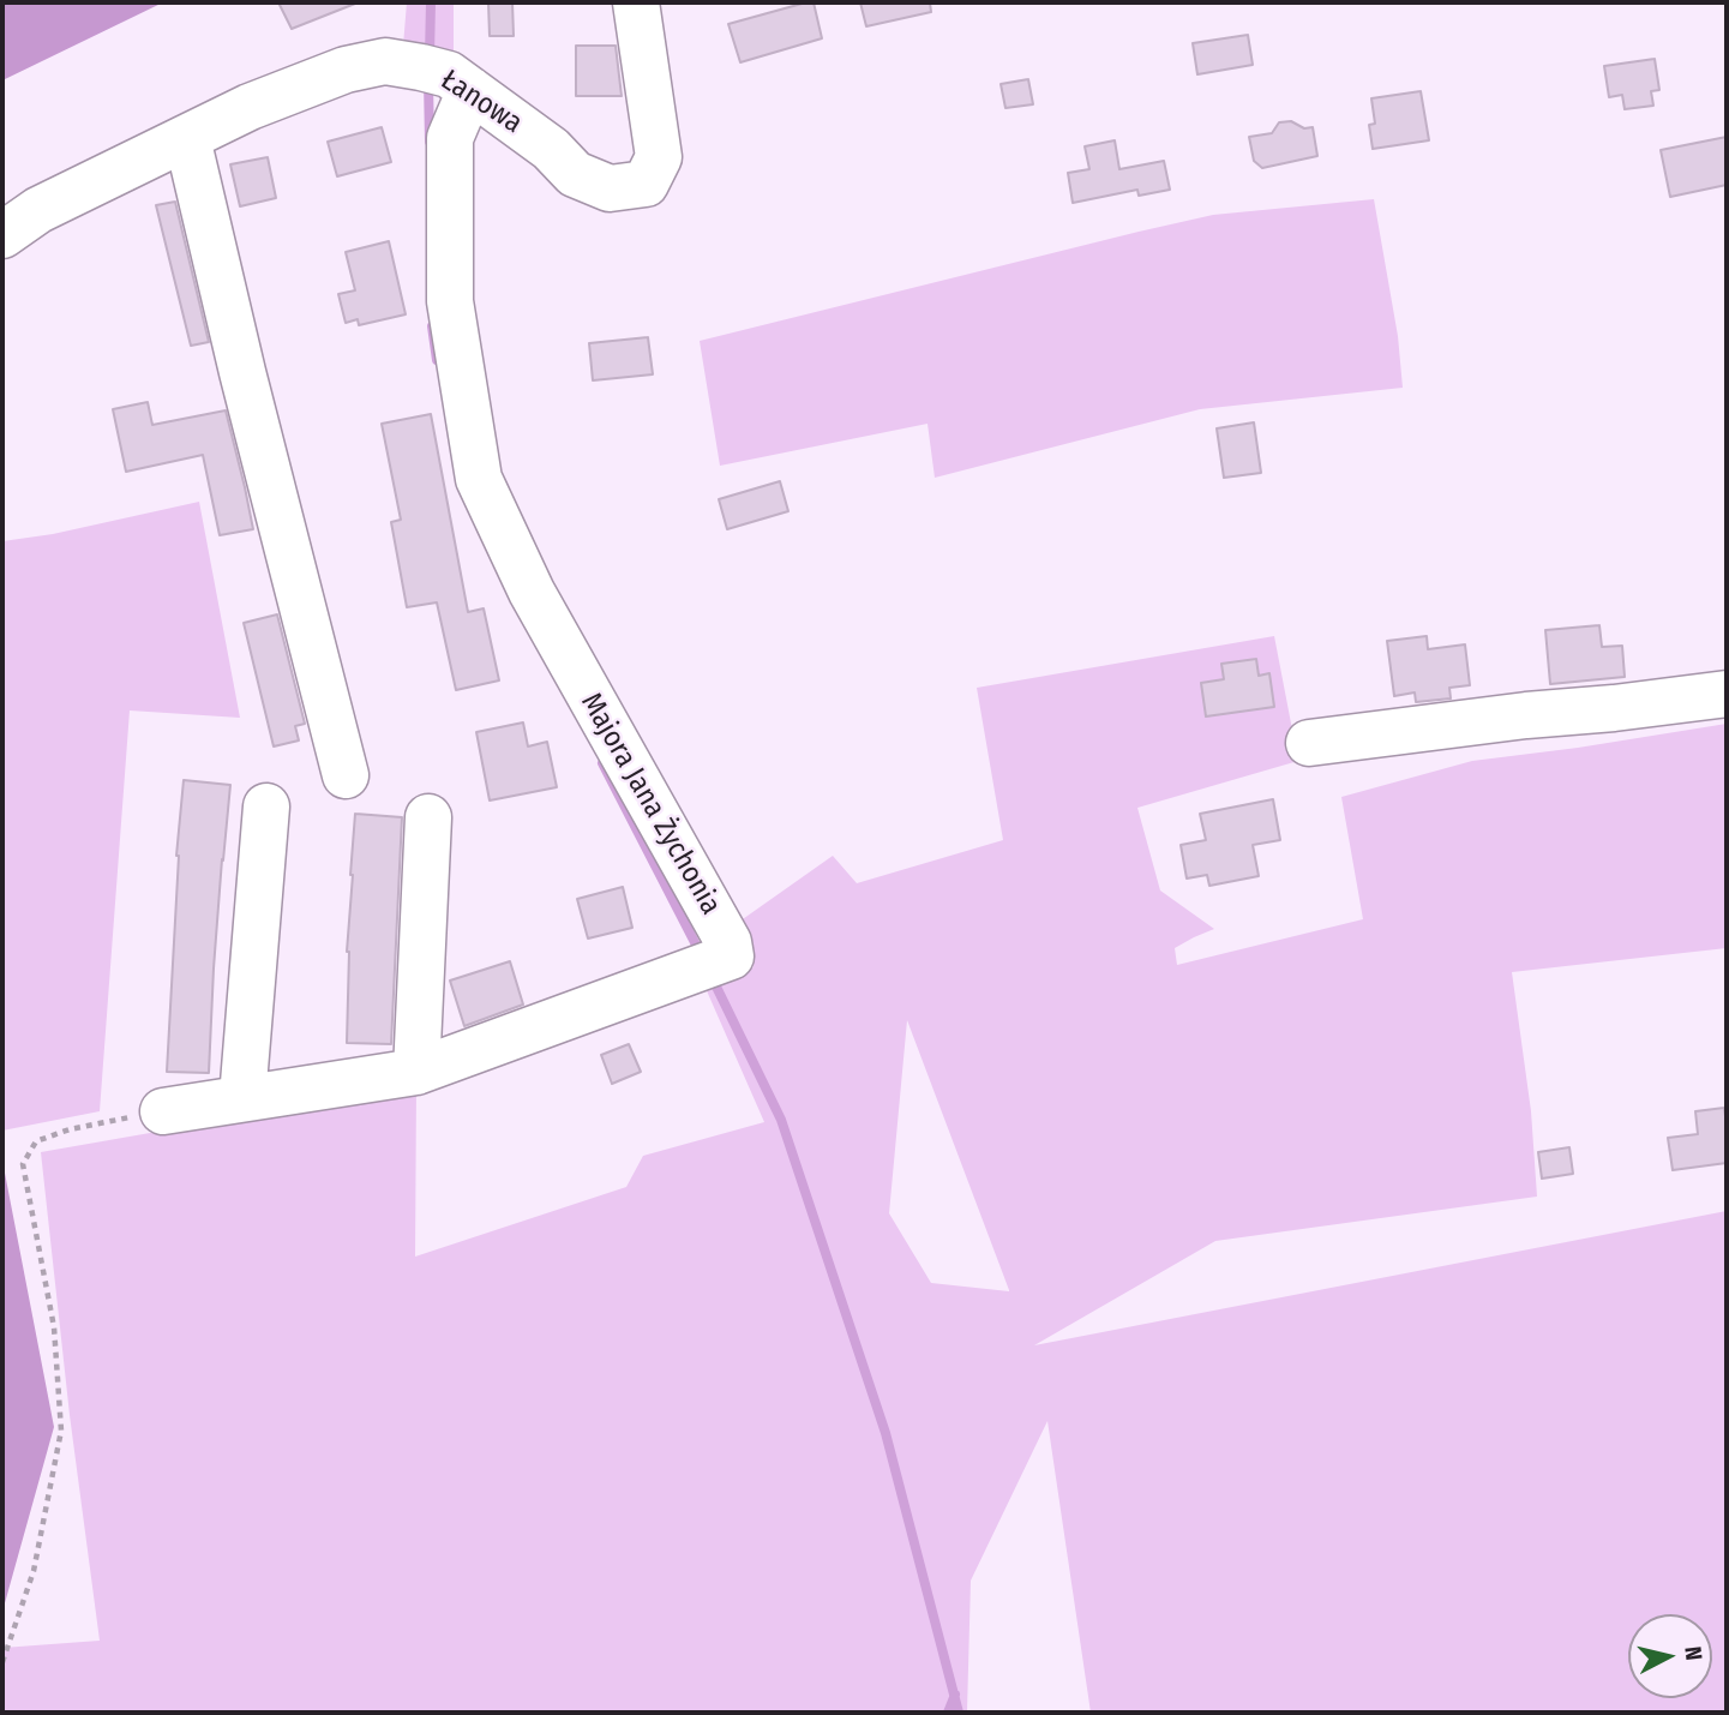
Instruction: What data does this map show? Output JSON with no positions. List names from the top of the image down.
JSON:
{
  "streets": {
    "street": ["Łanowa", "Majora Jana Żychonia"]
  },
  "crossings": [
    ["Łanowa", "Majora Jana Żychonia"]
  ],
  "north": "right"
}
